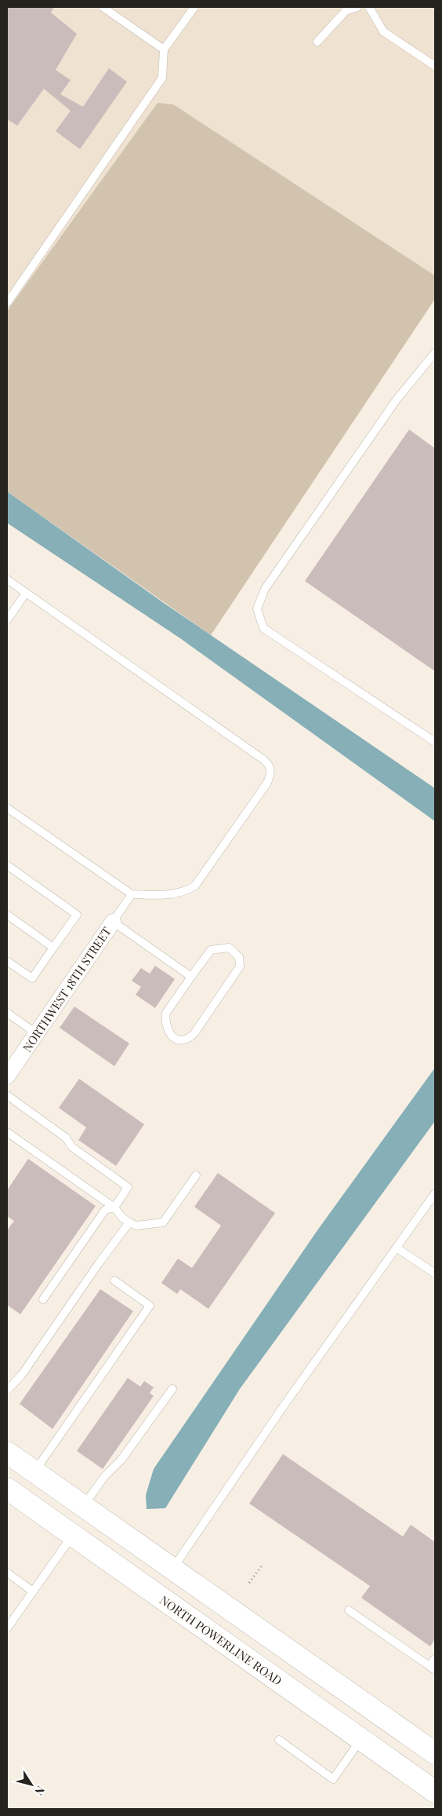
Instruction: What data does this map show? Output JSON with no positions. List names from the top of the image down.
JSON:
{
  "streets": {
    "main road": ["NORTH POWERLINE ROAD"],
    "street": ["NORTHWEST 18TH STREET"]
  },
  "north": "bottom right"
}
